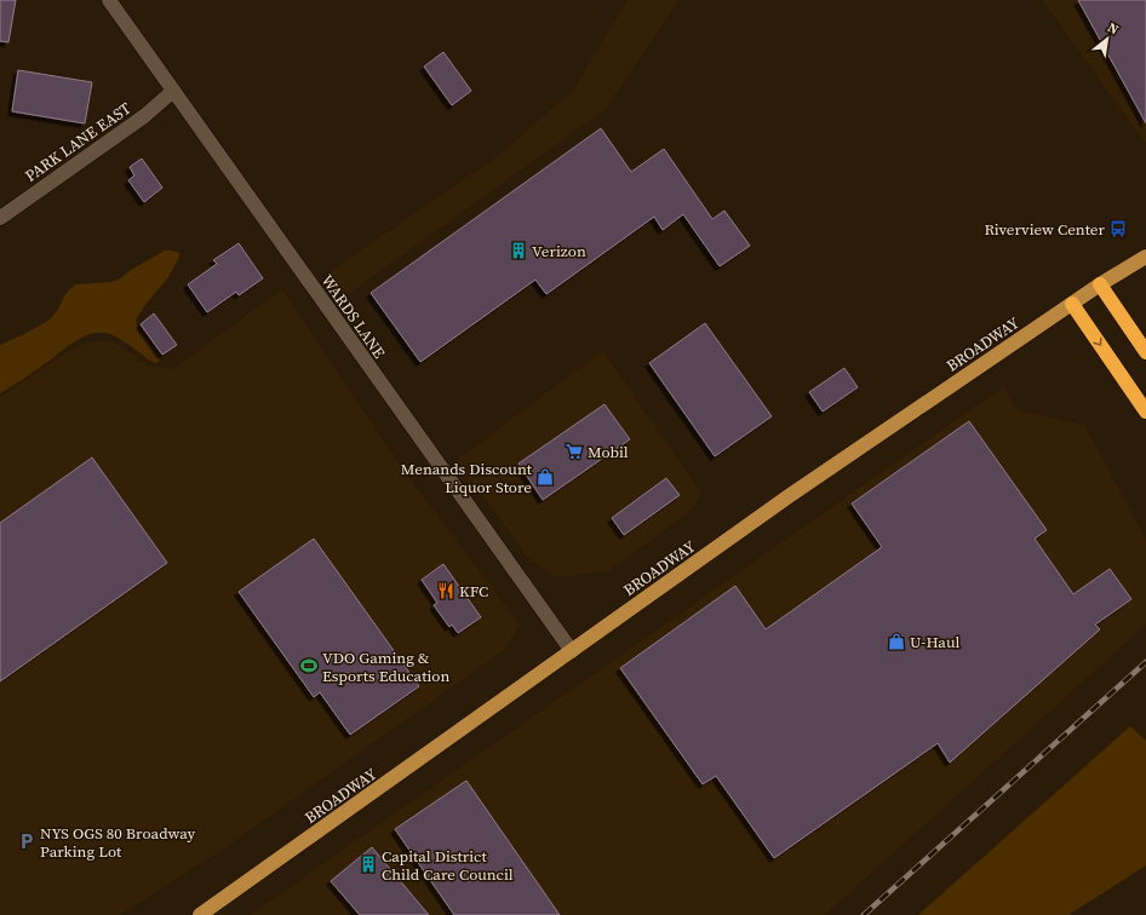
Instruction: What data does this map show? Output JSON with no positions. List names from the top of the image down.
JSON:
{
  "streets": {
    "main road": ["BROADWAY"],
    "street": ["PARK LANE EAST", "WARDS LANE"]
  },
  "crossings": [
    ["PARK LANE EAST", "WARDS LANE"],
    ["WARDS LANE", "BROADWAY"]
  ],
  "places": {
    "bus stop": ["Riverview Center"],
    "building": ["Verizon", "Capital District Child Care Council"],
    "supermarket": ["Mobil"],
    "shop": ["Menands Discount Liquor Store", "U-Haul"],
    "restaurant": ["KFC"],
    "sports": ["VDO Gaming & Esports Education"],
    "parking": ["NYS OGS 80 Broadway Parking Lot"]
  },
  "north": "top right"
}
